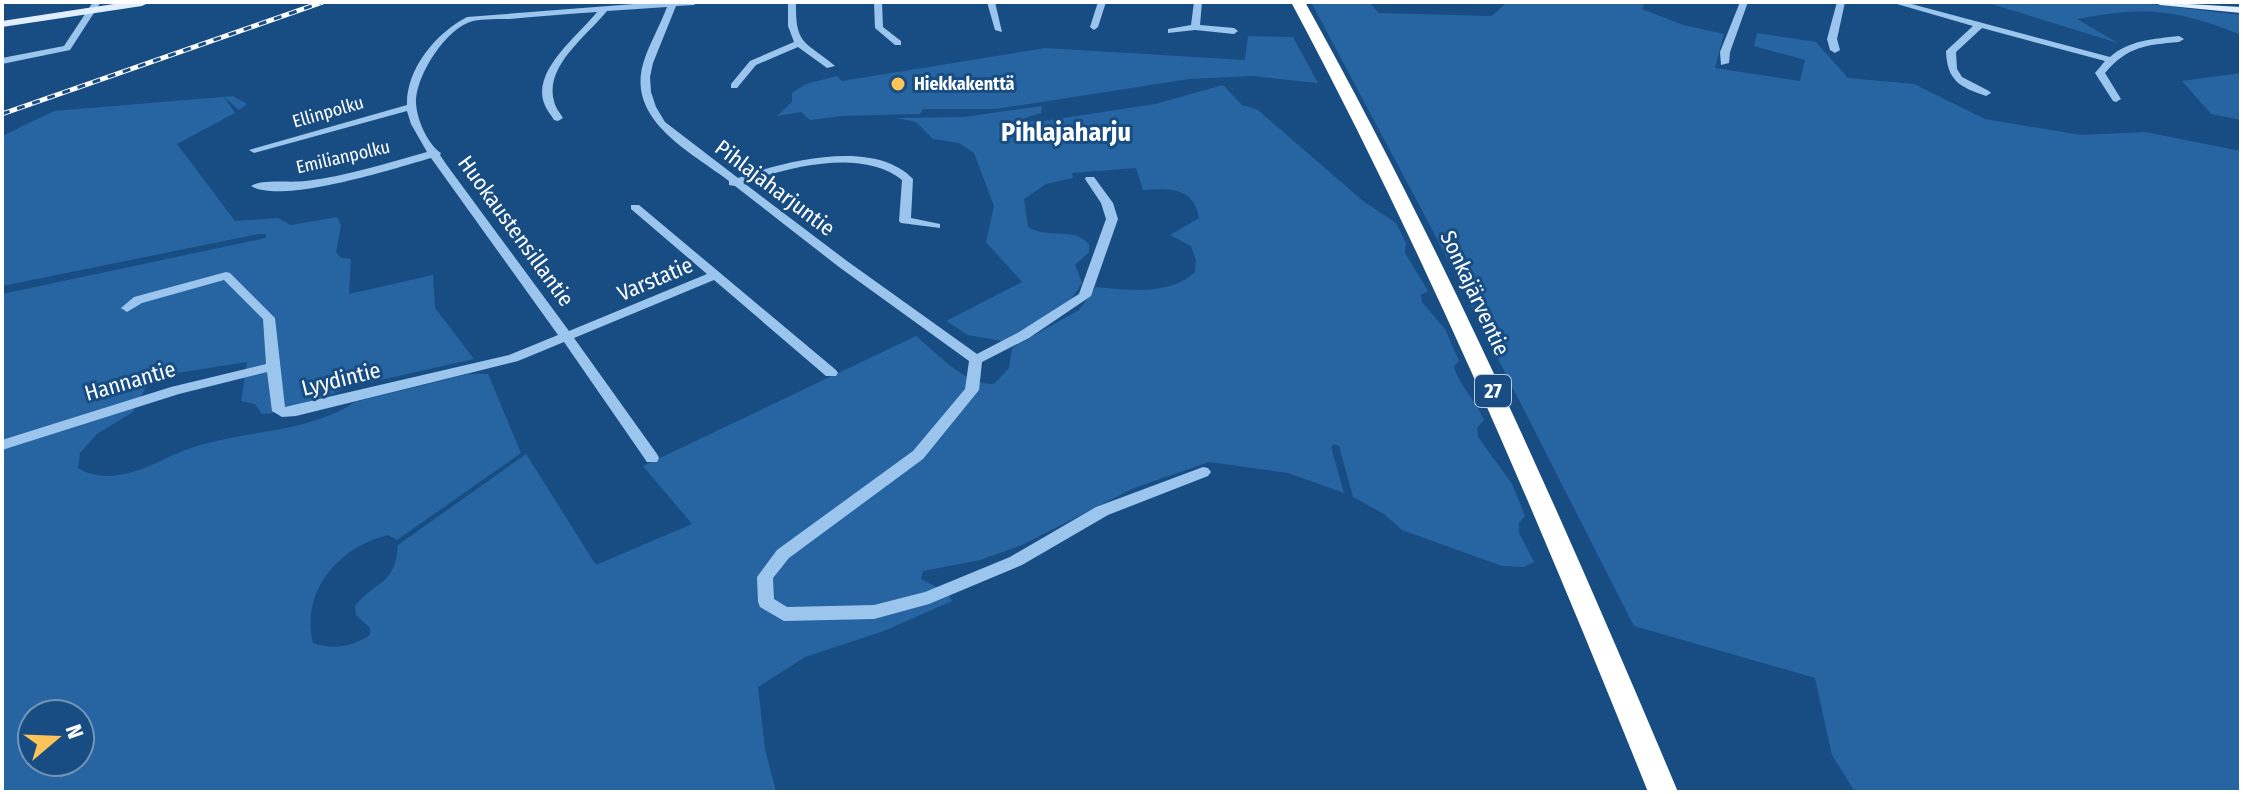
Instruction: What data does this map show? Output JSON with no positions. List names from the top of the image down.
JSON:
{
  "streets": {
    "highway": ["Sonkajärventie", "27"],
    "street": [
      "Ellinpolku",
      "Emilianpolku",
      "Pihlajaharjuntie",
      "Huokaustensillantie",
      "Varstatie",
      "Lyydintie",
      "Hannantie"
    ]
  },
  "crossings": [
    ["Ellinpolku", "Huokaustensillantie"],
    ["Emilianpolku", "Huokaustensillantie"],
    ["Huokaustensillantie", "Varstatie"],
    ["Huokaustensillantie", "Lyydintie"],
    ["Varstatie", "Lyydintie"],
    ["Lyydintie", "Hannantie"]
  ],
  "districts": ["Pihlajaharju"],
  "places": ["Hiekkakenttä"],
  "north": "right"
}
